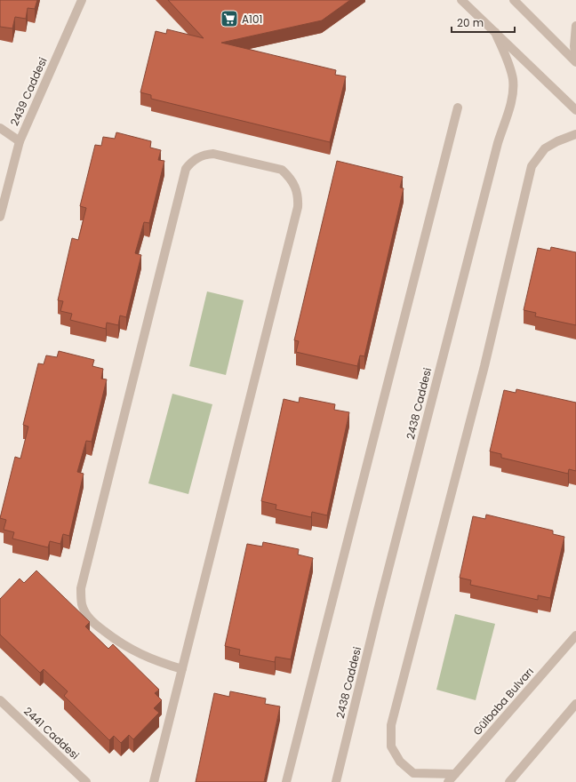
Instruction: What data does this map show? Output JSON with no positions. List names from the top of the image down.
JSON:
{
  "streets": {
    "street": [
      "2439 Caddesi",
      "2438 Caddesi",
      "Gülbaba Bulvarı",
      "2441 Caddesi"
    ]
  },
  "places": {
    "supermarket": ["A101"]
  },
  "scale_bar": "20 m"
}
